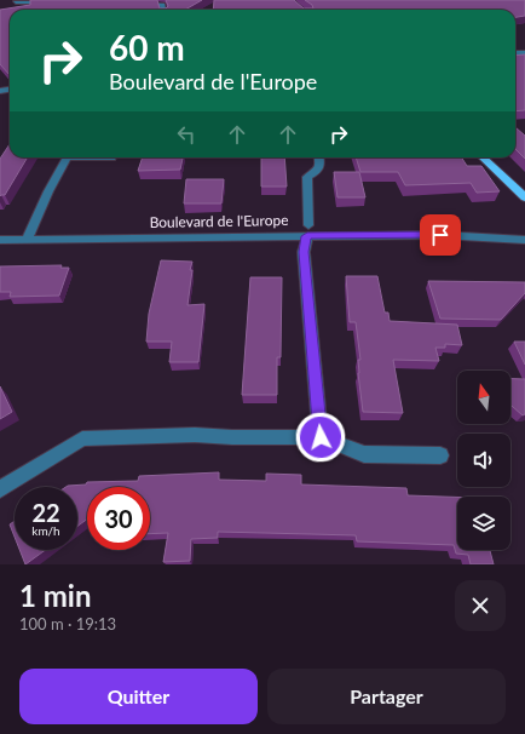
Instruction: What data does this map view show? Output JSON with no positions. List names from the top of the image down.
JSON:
{
  "streets": {
    "street": ["Boulevard de l'Europe"]
  },
  "north": "top",
  "page": {
    "turn": ["60 m", "Boulevard de l'Europe"],
    "speed": "22 km/h",
    "limit": "30",
    "heading": ["1 min", "100 m · 19:13"],
    "buttons": ["Quitter", "Partager"]
  }
}
